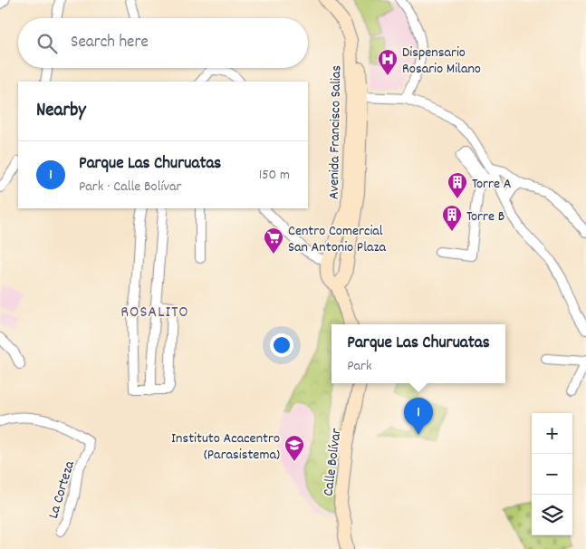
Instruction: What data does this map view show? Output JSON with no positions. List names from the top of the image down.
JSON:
{
  "streets": {
    "street": ["Avenida Francisco Salias", "Calle Bolívar", "La Corteza"]
  },
  "districts": ["ROSALITO"],
  "places": {
    "hospital": ["Dispensario Rosario Milano"],
    "building": ["Torre A", "Torre B"],
    "supermarket": ["Centro Comercial San Antonio Plaza"],
    "school or university": ["Instituto Acacentro (Parasistema)"]
  },
  "page": {
    "search": "Search here",
    "heading": "Nearby",
    "list": [
      {
        "mark": "1",
        "name": "Parque Las Churuatas",
        "note": "Park · Calle Bolívar",
        "value": "150 m"
      }
    ],
    "popup": ["Parque Las Churuatas", "Park"],
    "pins": "1",
    "map_buttons": ["+", "−"]
  }
}
